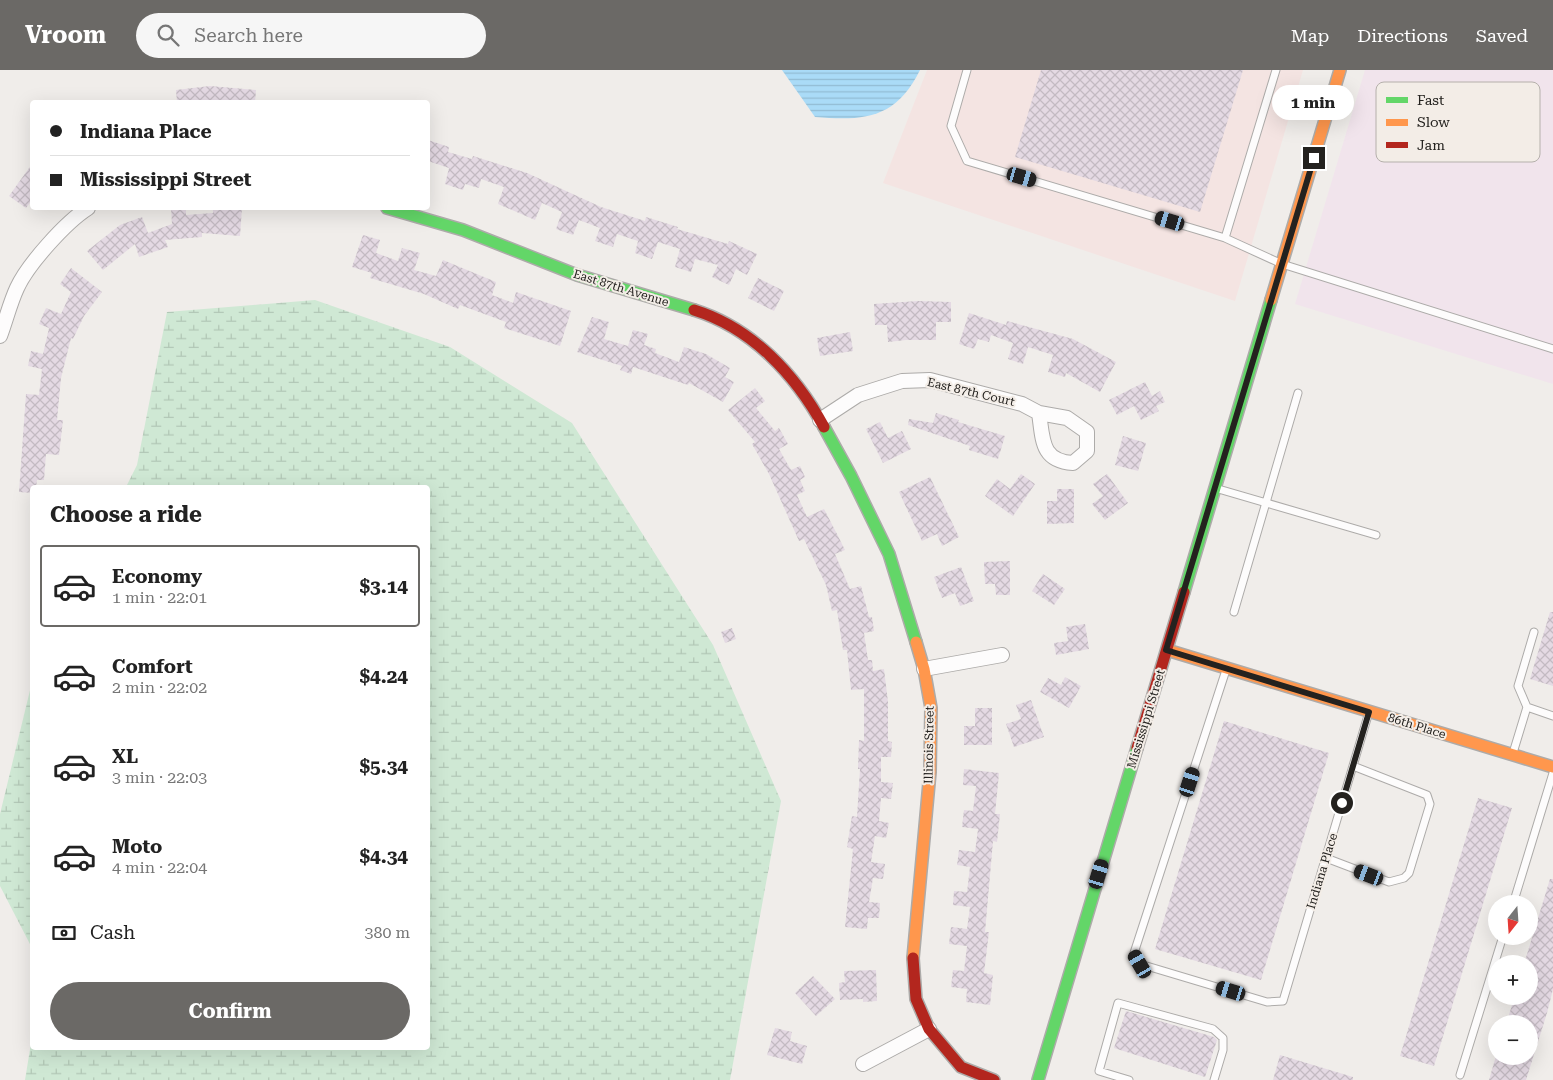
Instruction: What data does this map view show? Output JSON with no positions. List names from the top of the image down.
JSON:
{
  "streets": {
    "street": [
      "East 87th Avenue",
      "East 87th Court",
      "Mississippi Street",
      "86th Place",
      "Illinois Street"
    ],
    "lane": ["Indiana Place"]
  },
  "crossings": [
    ["East 87th Avenue", "East 87th Court"],
    ["East 87th Avenue", "Illinois Street"],
    ["East 87th Court", "Illinois Street"],
    ["Mississippi Street", "86th Place"],
    ["86th Place", "Indiana Place"]
  ],
  "legend": ["Fast", "Slow", "Jam"],
  "north": "bottom",
  "page": {
    "header": "Vroom",
    "search": "Search here",
    "nav": ["Map", "Directions", "Saved"],
    "bubble": "1 min",
    "banner": ["Indiana Place", "Mississippi Street"],
    "heading": "Choose a ride",
    "list": [
      {
        "name": "Economy",
        "note": "1 min · 22:01",
        "value": "$3.14"
      },
      {
        "name": "Comfort",
        "note": "2 min · 22:02",
        "value": "$4.24"
      },
      {
        "name": "XL",
        "note": "3 min · 22:03",
        "value": "$5.34"
      },
      {
        "name": "Moto",
        "note": "4 min · 22:04",
        "value": "$4.34"
      }
    ],
    "map_buttons": ["+", "−"],
    "pay": ["Cash", "380 m"],
    "buttons": "Confirm"
  }
}
